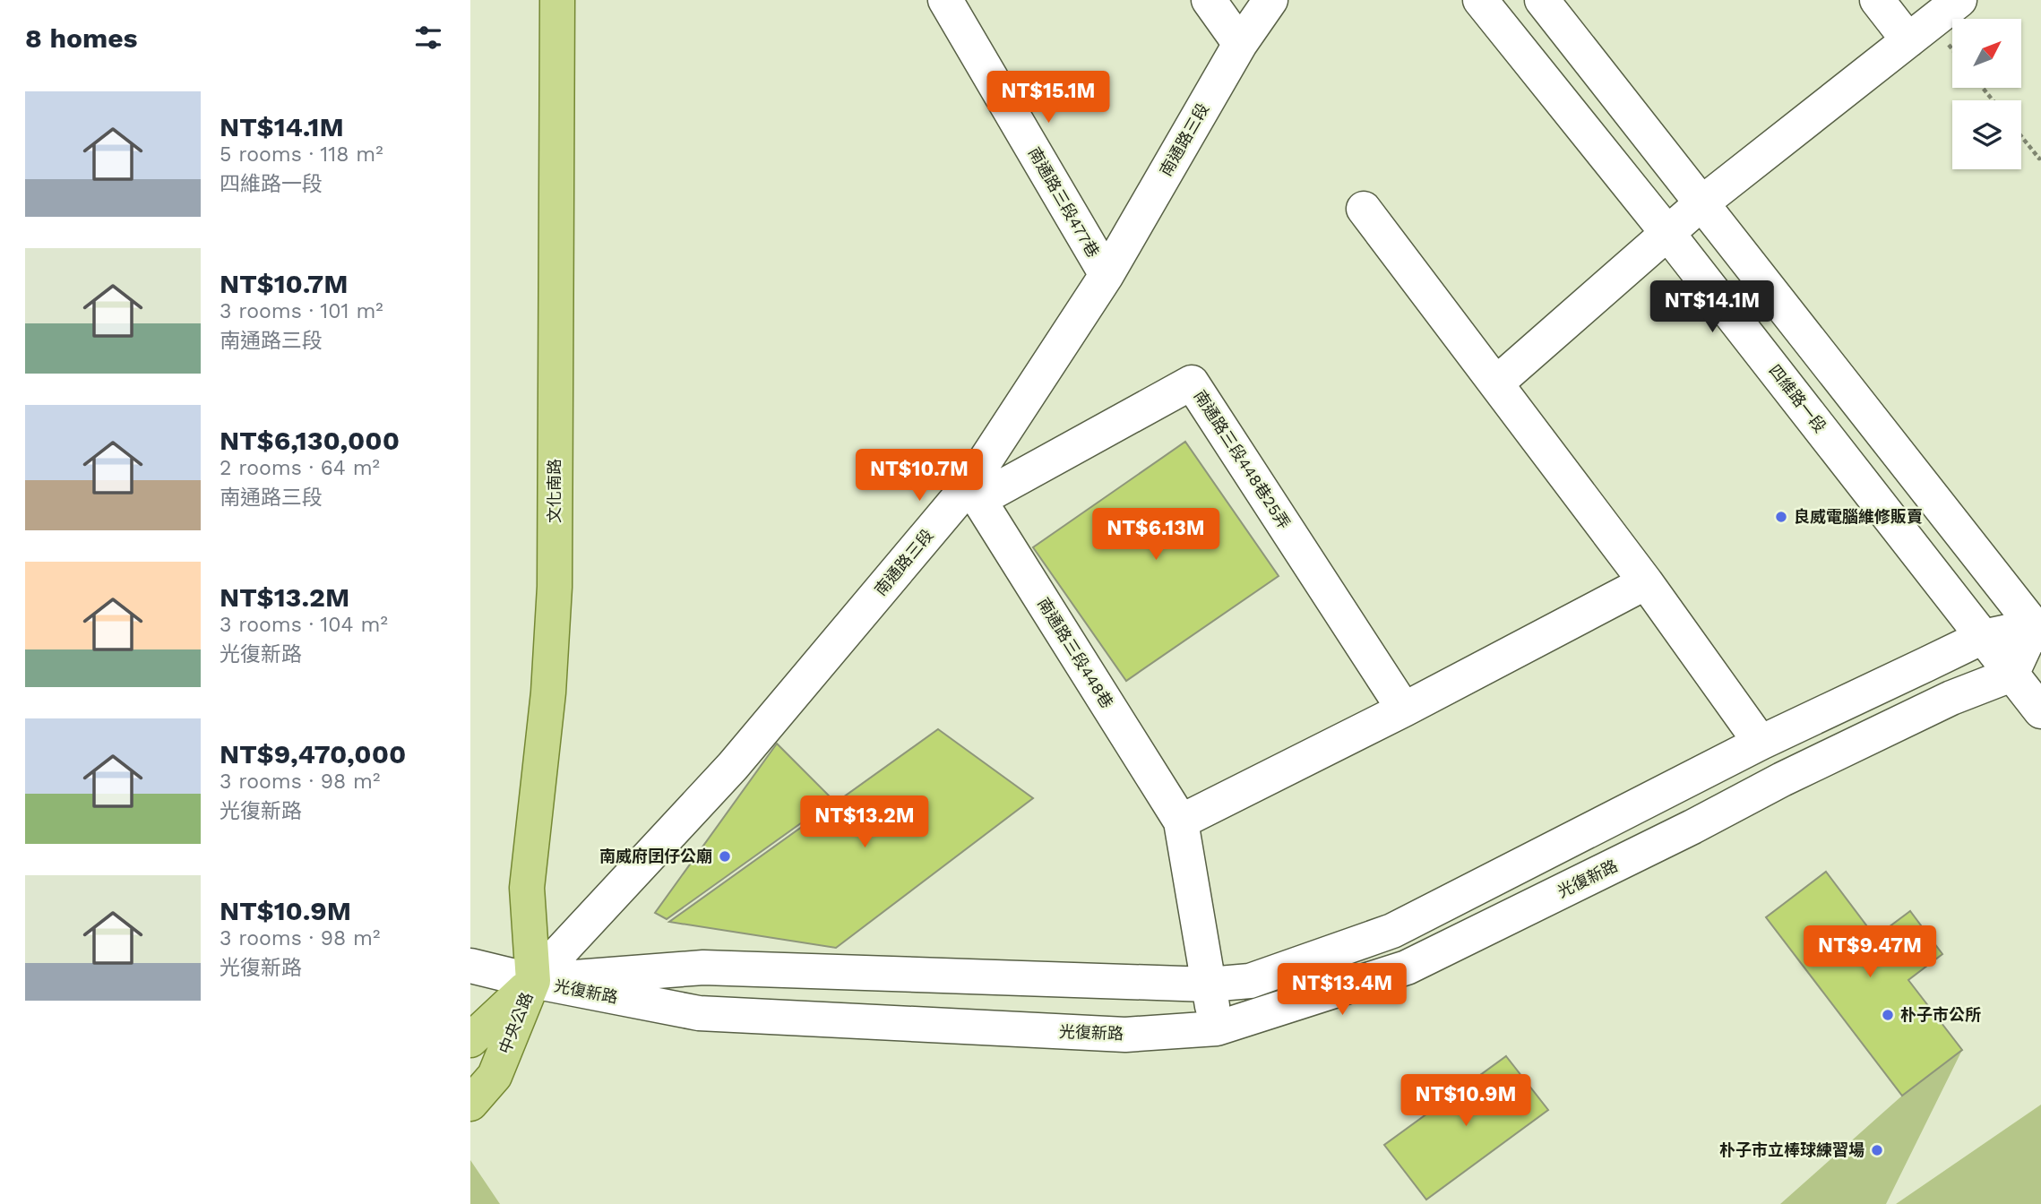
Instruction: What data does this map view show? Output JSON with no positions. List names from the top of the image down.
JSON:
{
  "streets": {
    "main road": ["文化南路", "中央公路"],
    "street": [
      "南通路三段",
      "南通路三段477巷",
      "四維路一段",
      "南通路三段448巷25弄",
      "南通路三段448巷",
      "光復新路"
    ]
  },
  "crossings": [
    ["南通路三段", "南通路三段477巷"],
    ["南通路三段", "南通路三段448巷25弄"],
    ["南通路三段", "文化南路"],
    ["南通路三段", "南通路三段448巷"],
    ["南通路三段", "光復新路"],
    ["南通路三段", "中央公路"],
    ["四維路一段", "光復新路"],
    ["南通路三段448巷25弄", "南通路三段448巷"],
    ["文化南路", "光復新路"],
    ["文化南路", "中央公路"],
    ["光復新路", "中央公路"]
  ],
  "places": [
    "良威電腦維修販賣",
    "南威府囝仔公廟",
    "朴子市公所",
    "朴子市立棒球練習場"
  ],
  "north": "top right",
  "page": {
    "heading": "8 homes",
    "price": [
      "NT$15.1M",
      "NT$14.1M",
      "NT$10.7M",
      "NT$6.13M",
      "NT$13.2M",
      "NT$9.47M",
      "NT$13.4M",
      "NT$10.9M"
    ],
    "list": [
      {
        "name": "NT$14.1M",
        "note": "5 rooms · 118 m² · 四維路一段"
      },
      {
        "name": "NT$10.7M",
        "note": "3 rooms · 101 m² · 南通路三段"
      },
      {
        "name": "NT$6,130,000",
        "note": "2 rooms · 64 m² · 南通路三段"
      },
      {
        "name": "NT$13.2M",
        "note": "3 rooms · 104 m² · 光復新路"
      },
      {
        "name": "NT$9,470,000",
        "note": "3 rooms · 98 m² · 光復新路"
      },
      {
        "name": "NT$10.9M",
        "note": "3 rooms · 98 m² · 光復新路"
      }
    ]
  }
}
